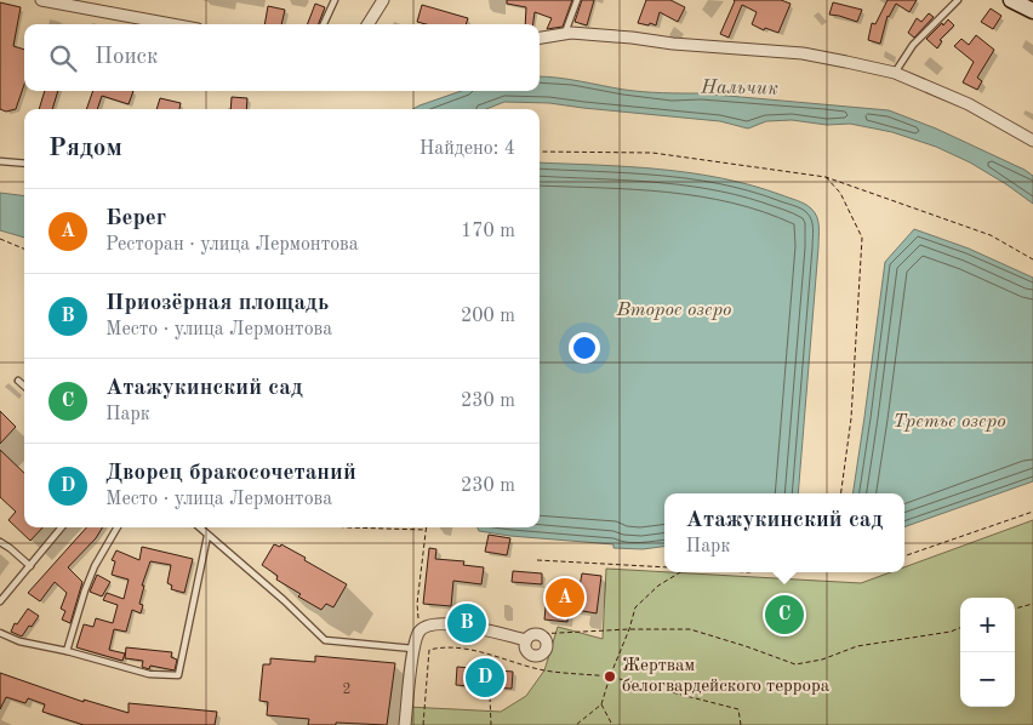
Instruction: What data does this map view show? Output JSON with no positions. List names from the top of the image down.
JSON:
{
  "water": ["Нальчик", "Второе озеро", "Третье озеро"],
  "places": ["Жертвам белогвардейского террора"],
  "house_numbers": ["2"],
  "page": {
    "search": "Поиск",
    "heading": ["Рядом", "Найдено: 4"],
    "list": [
      {
        "mark": "A",
        "name": "Берег",
        "note": "Ресторан · улица Лермонтова",
        "value": "170 m"
      },
      {
        "mark": "B",
        "name": "Приозёрная площадь",
        "note": "Место · улица Лермонтова",
        "value": "200 m"
      },
      {
        "mark": "C",
        "name": "Атажукинский сад",
        "note": "Парк",
        "value": "230 m"
      },
      {
        "mark": "D",
        "name": "Дворец бракосочетаний",
        "note": "Место · улица Лермонтова",
        "value": "230 m"
      }
    ],
    "popup": ["Атажукинский сад", "Парк"],
    "pins": [
      "A",
      "C",
      "B",
      "D"
    ],
    "map_buttons": ["+", "−"]
  }
}
